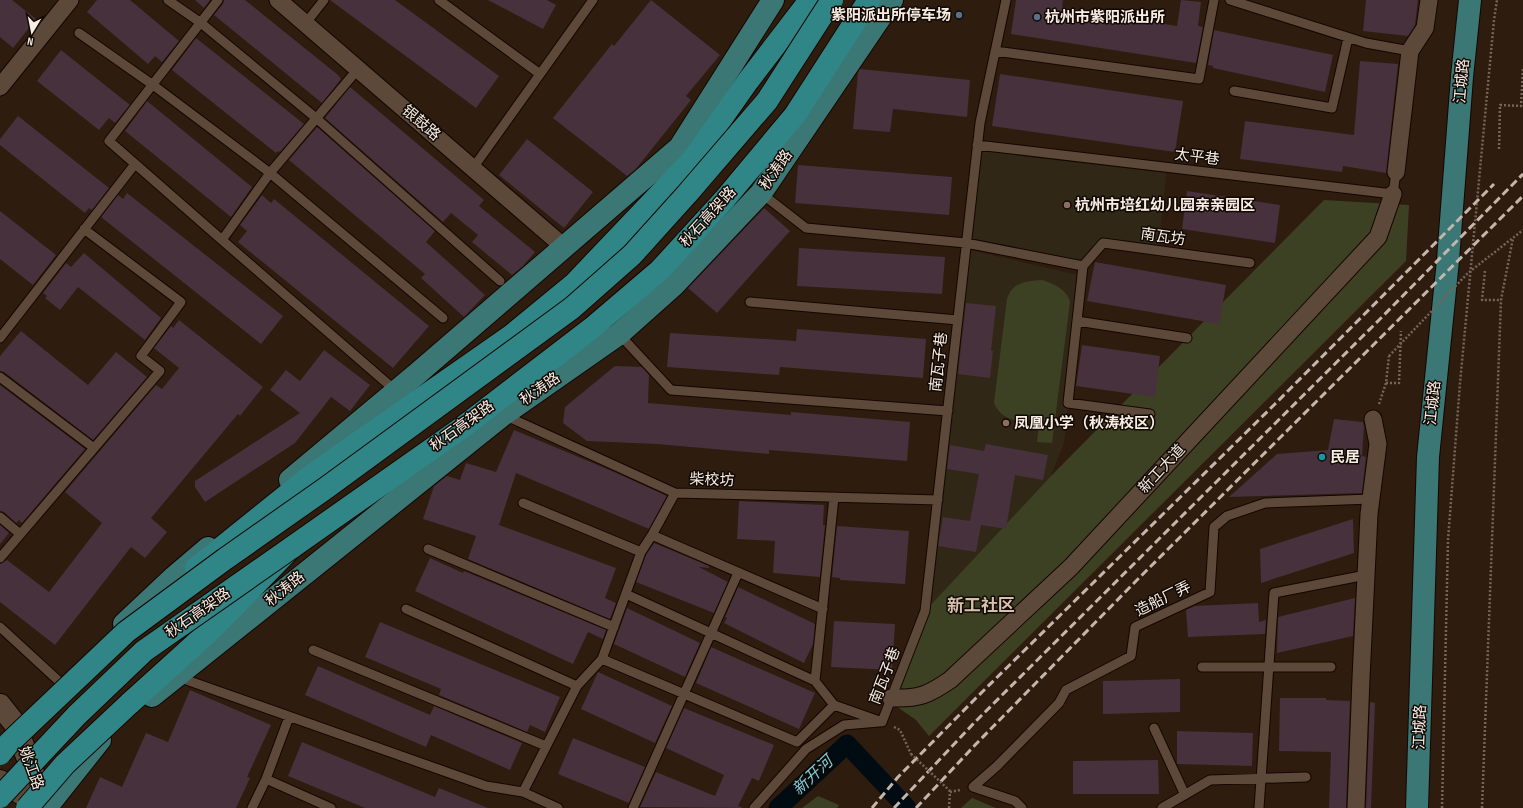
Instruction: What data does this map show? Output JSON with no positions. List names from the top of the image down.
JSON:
{
  "streets": {
    "highway": ["秋石高架路"],
    "main road": ["江城路", "秋涛路"],
    "street": ["银鼓路", "新工大道", "姚江路"],
    "lane": [
      "太平巷",
      "南瓦坊",
      "南瓦子巷",
      "柴校坊",
      "造船厂弄"
    ]
  },
  "crossings": [
    ["太平巷", "南瓦子巷"],
    ["太平巷", "新工大道"],
    ["秋涛路", "柴校坊"],
    ["秋涛路", "姚江路"],
    ["南瓦子巷", "新工大道"],
    ["南瓦子巷", "柴校坊"]
  ],
  "districts": ["新工社区"],
  "water": ["新开河"],
  "places": [
    "紫阳派出所停车场",
    "杭州市紫阳派出所",
    "杭州市培红幼儿园亲亲园区",
    "凤凰小学（秋涛校区）",
    "民居"
  ],
  "north": "bottom"
}
